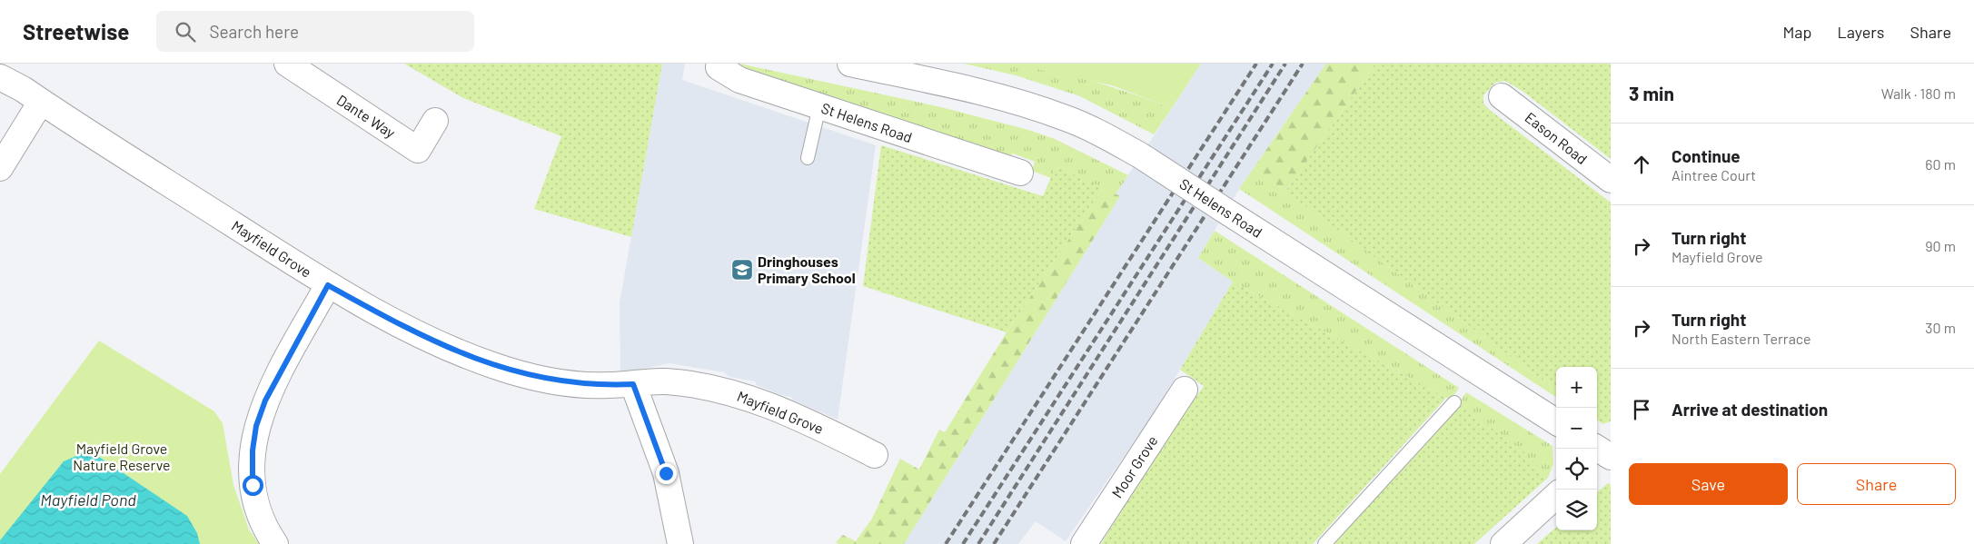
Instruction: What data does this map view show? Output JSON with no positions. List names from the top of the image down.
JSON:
{
  "streets": {
    "street": [
      "Dante Way",
      "St Helens Road",
      "Eason Road",
      "Mayfield Grove",
      "Moor Grove"
    ]
  },
  "water": ["Mayfield Pond"],
  "parks": ["Mayfield Grove Nature Reserve"],
  "places": {
    "school or university": ["Dringhouses Primary School"]
  },
  "page": {
    "header": "Streetwise",
    "search": "Search here",
    "nav": ["Map", "Layers", "Share"],
    "heading": ["3 min", "Walk · 180 m"],
    "list": [
      ["Continue", "Aintree Court", "60 m"],
      ["Turn right", "Mayfield Grove", "90 m"],
      ["Turn right", "North Eastern Terrace", "30 m"],
      "Arrive at destination"
    ],
    "map_buttons": ["+", "−"],
    "buttons": ["Save", "Share"]
  }
}
